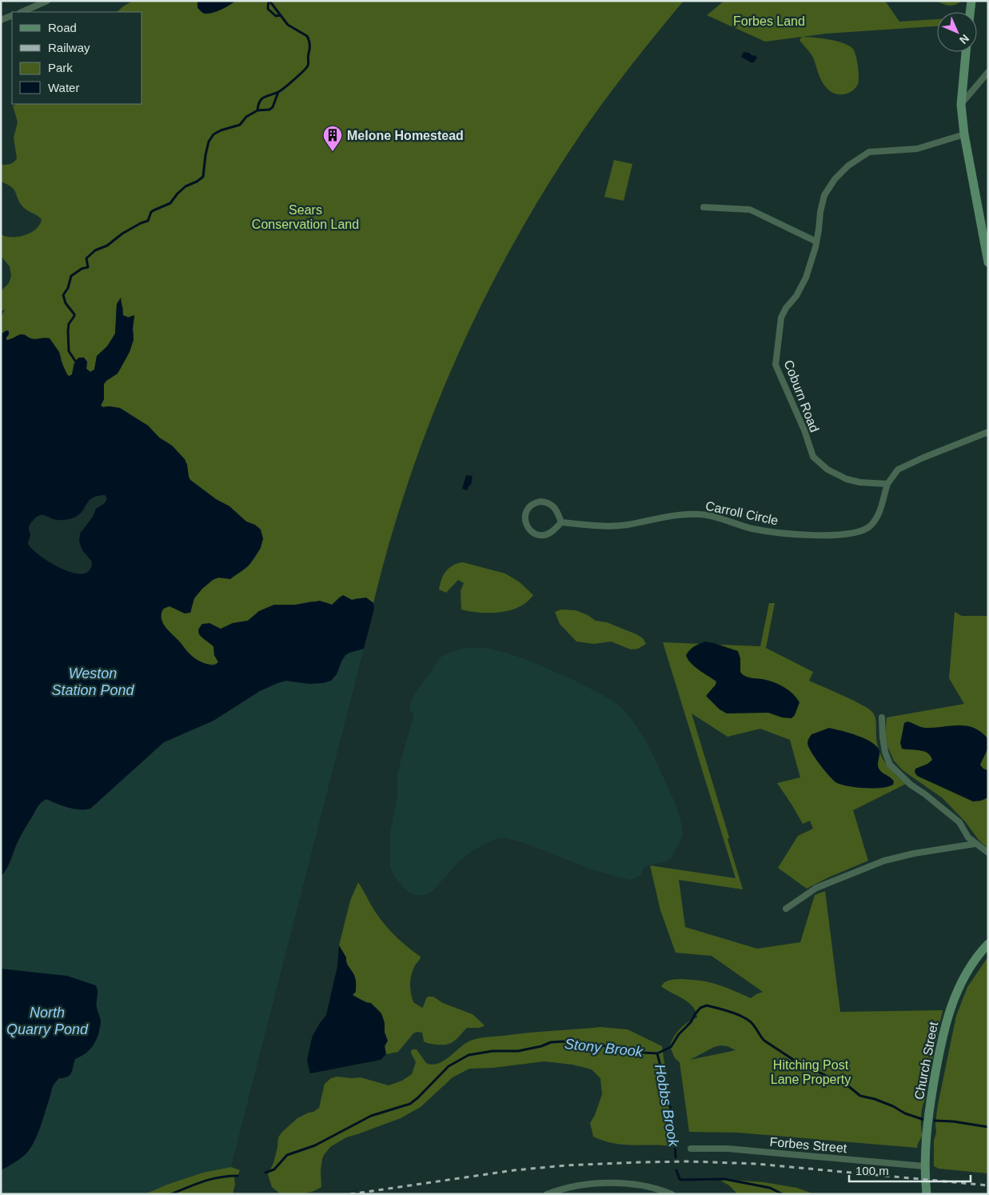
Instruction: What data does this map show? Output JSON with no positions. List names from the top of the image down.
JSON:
{
  "streets": {
    "street": [
      "Coburn Road",
      "Carroll Circle",
      "Church Street",
      "Forbes Street"
    ]
  },
  "crossings": [
    ["Coburn Road", "Carroll Circle"],
    ["Church Street", "Forbes Street"]
  ],
  "water": [
    "Weston Station Pond",
    "North Quarry Pond",
    "Stony Brook",
    "Hobbs Brook"
  ],
  "parks": ["Forbes Land", "Sears Conservation Land", "Hitching Post Lane Property"],
  "places": {
    "building": ["Melone Homestead"]
  },
  "legend": [
    "Road",
    "Railway",
    "Park",
    "Water"
  ],
  "scale_bar": "100 m",
  "north": "bottom right"
}
